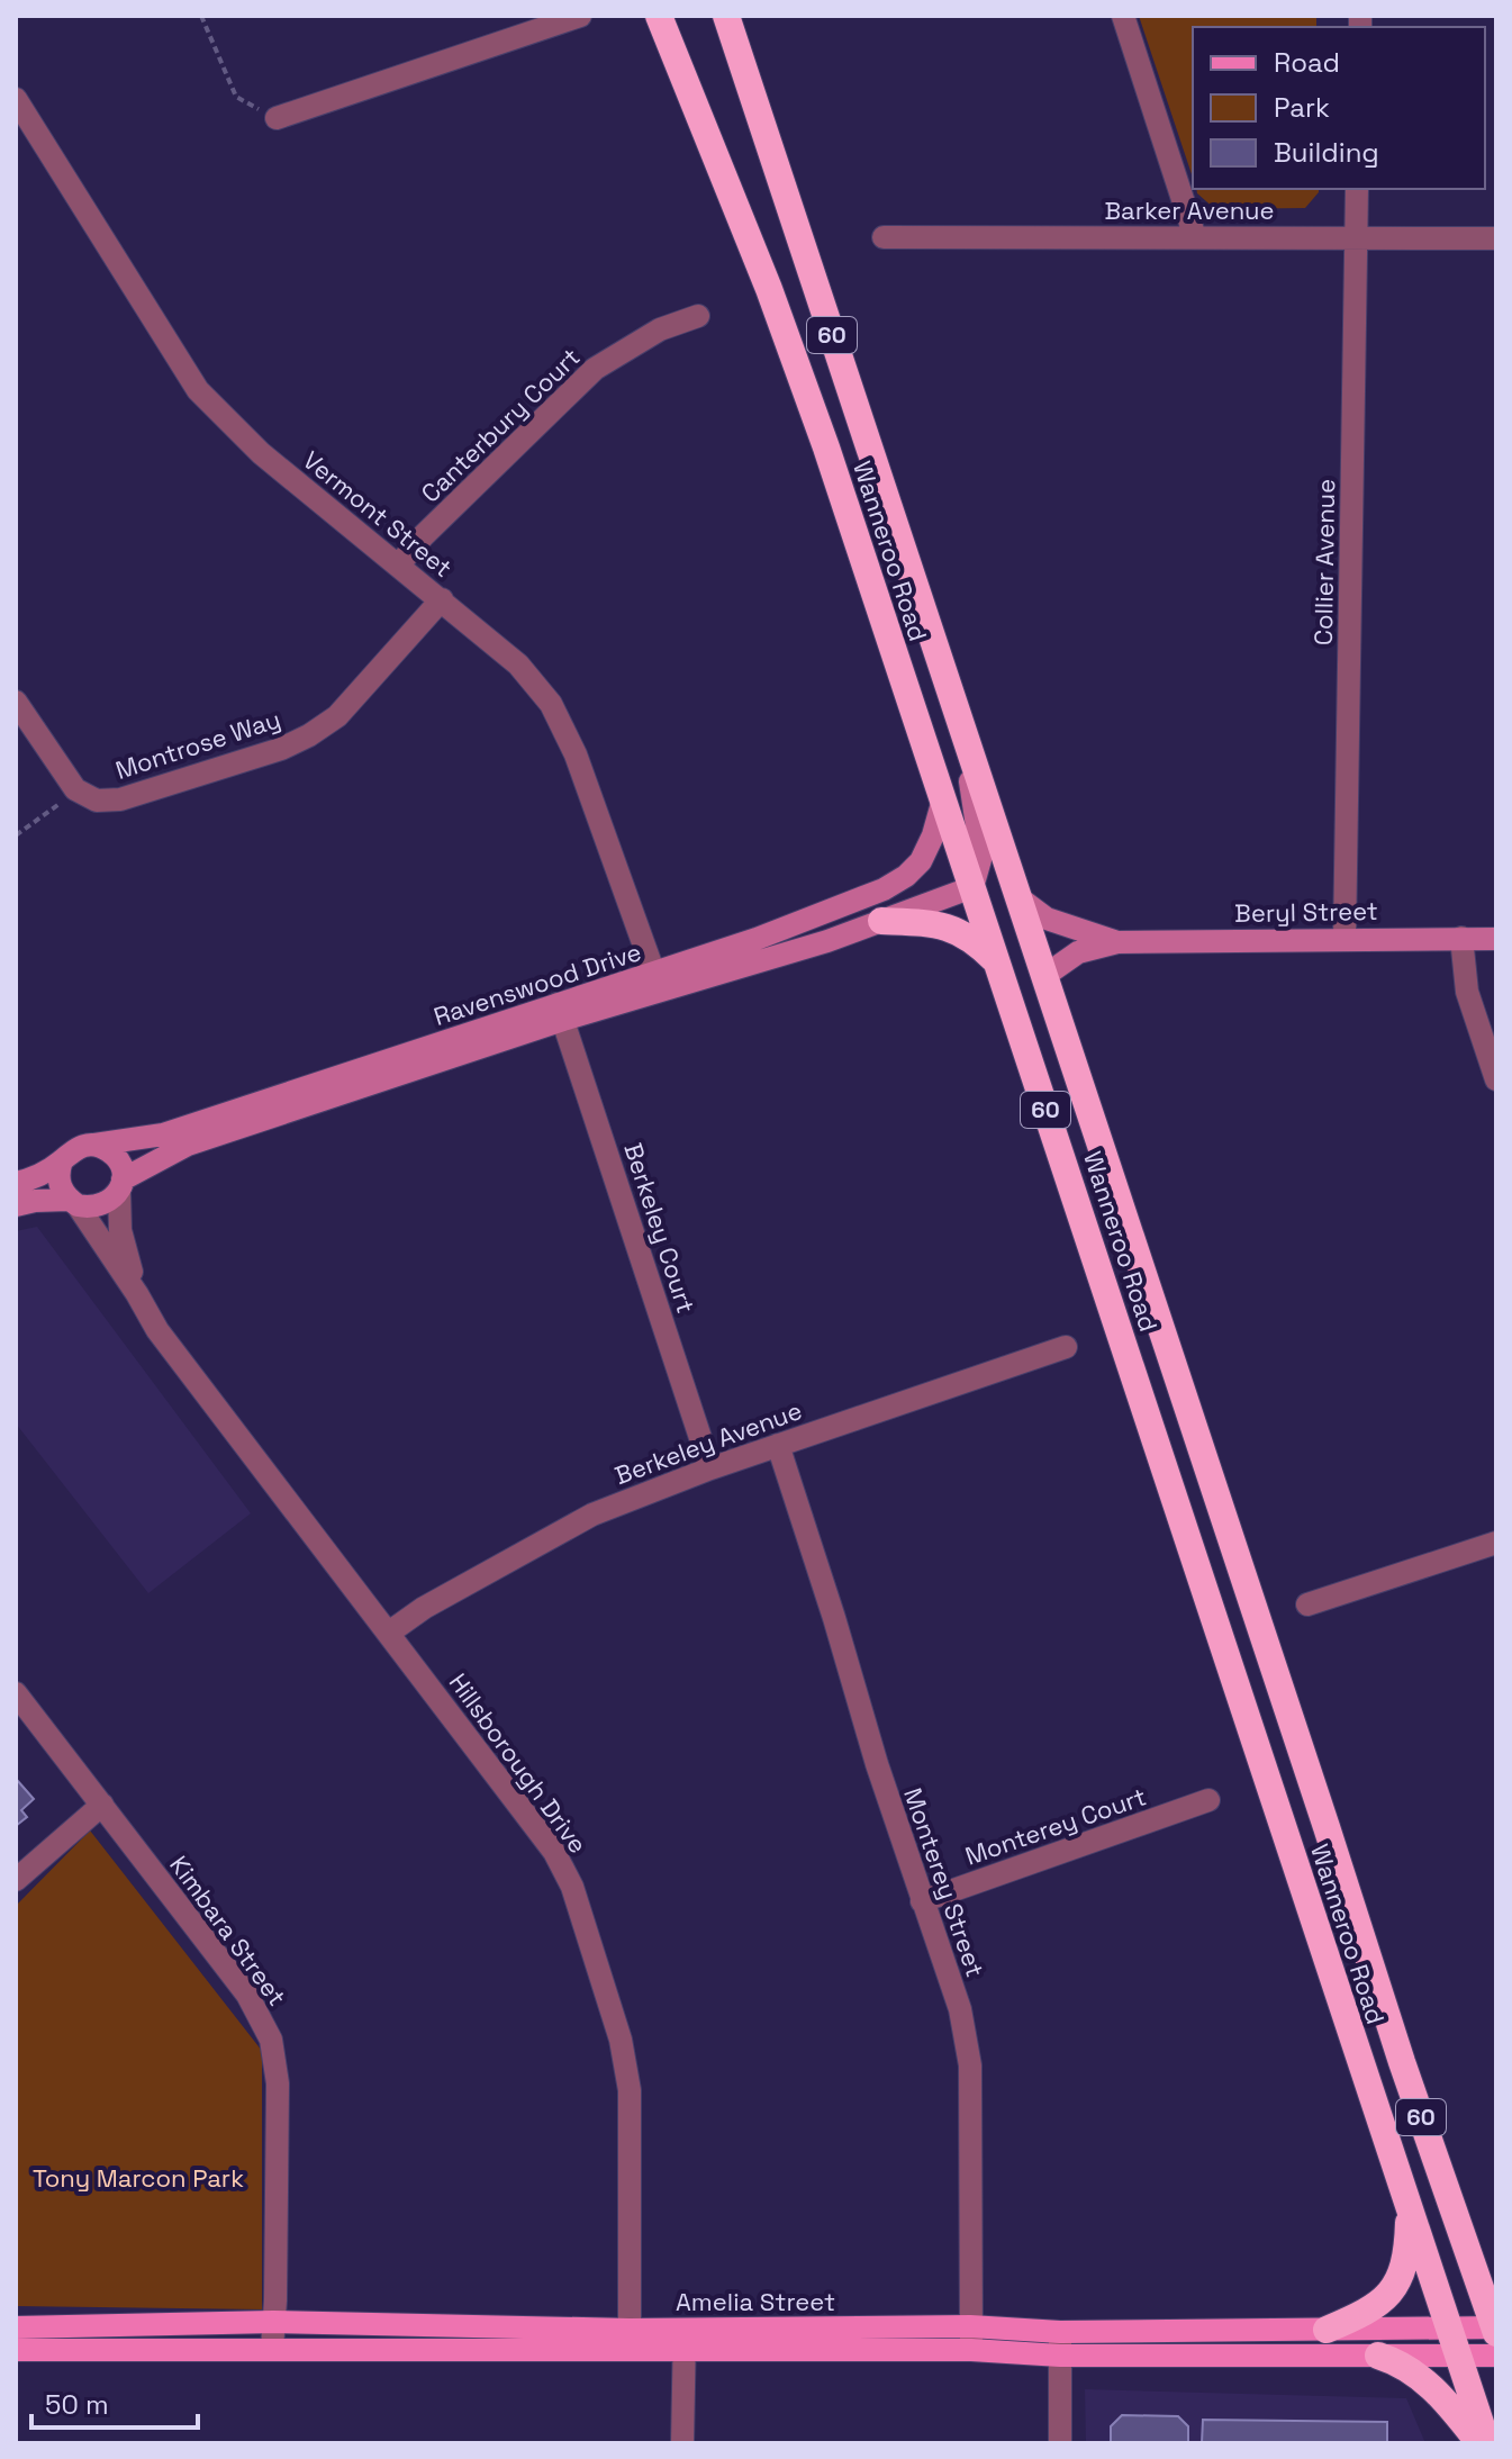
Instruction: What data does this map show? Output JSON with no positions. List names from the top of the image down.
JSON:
{
  "streets": {
    "highway": ["60", "Wanneroo Road"],
    "main road": ["Amelia Street"],
    "street": [
      "Barker Avenue",
      "Canterbury Court",
      "Vermont Street",
      "Collier Avenue",
      "Montrose Way",
      "Beryl Street",
      "Ravenswood Drive",
      "Berkeley Court",
      "Berkeley Avenue",
      "Hillsborough Drive",
      "Monterey Court",
      "Monterey Street",
      "Kimbara Street"
    ]
  },
  "crossings": [
    ["Barker Avenue", "Collier Avenue"],
    ["Canterbury Court", "Vermont Street"],
    ["Vermont Street", "Montrose Way"],
    ["Vermont Street", "Ravenswood Drive"],
    ["Wanneroo Road", "Beryl Street"],
    ["Wanneroo Road", "Ravenswood Drive"],
    ["Wanneroo Road", "Amelia Street"],
    ["Collier Avenue", "Beryl Street"],
    ["Ravenswood Drive", "Berkeley Court"],
    ["Ravenswood Drive", "Hillsborough Drive"],
    ["Berkeley Court", "Berkeley Avenue"],
    ["Berkeley Avenue", "Hillsborough Drive"],
    ["Berkeley Avenue", "Monterey Street"],
    ["Hillsborough Drive", "Amelia Street"],
    ["Monterey Court", "Monterey Street"],
    ["Monterey Street", "Amelia Street"],
    ["Kimbara Street", "Amelia Street"]
  ],
  "parks": ["Tony Marcon Park"],
  "legend": ["Road", "Park", "Building"],
  "scale_bar": "50 m"
}
